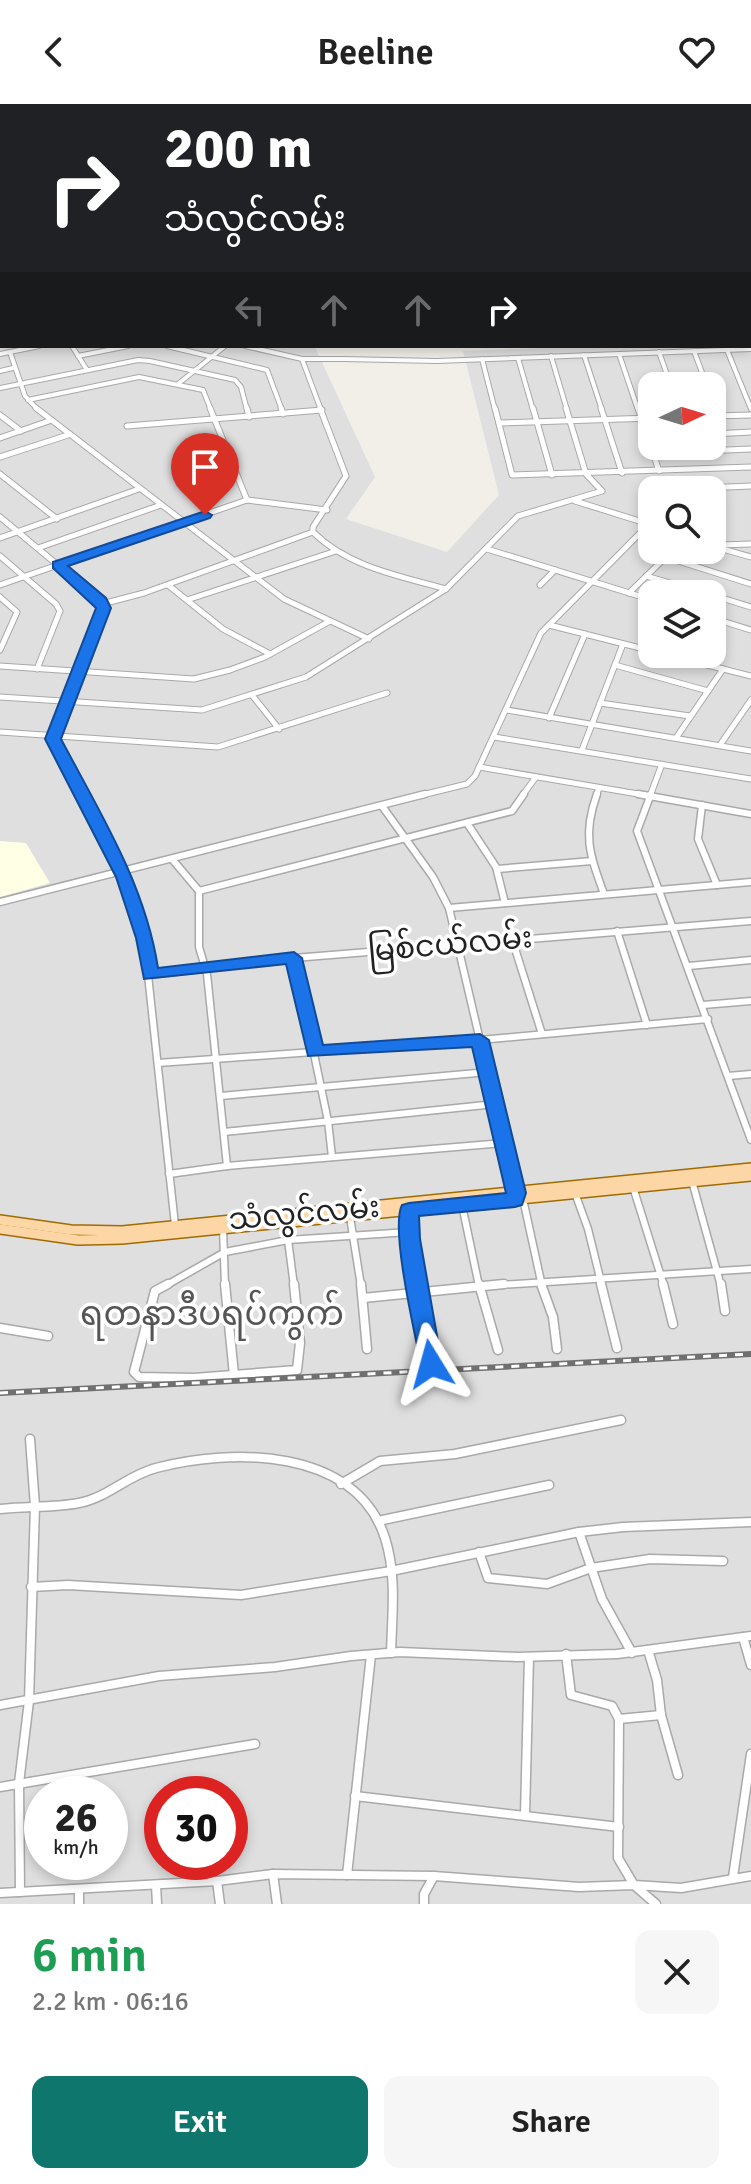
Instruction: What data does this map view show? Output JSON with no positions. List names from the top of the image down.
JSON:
{
  "streets": {
    "main road": ["သံလွင်လမ်း"],
    "street": ["မြစ်ငယ်လမ်း"]
  },
  "districts": ["ရတနာဒီပရပ်ကွက်"],
  "north": "right",
  "page": {
    "header": "Beeline",
    "turn": ["200 m", "သံလွင်လမ်း"],
    "speed": "26 km/h",
    "limit": "30",
    "heading": ["6 min", "2.2 km · 06:16"],
    "buttons": ["Exit", "Share"]
  }
}
